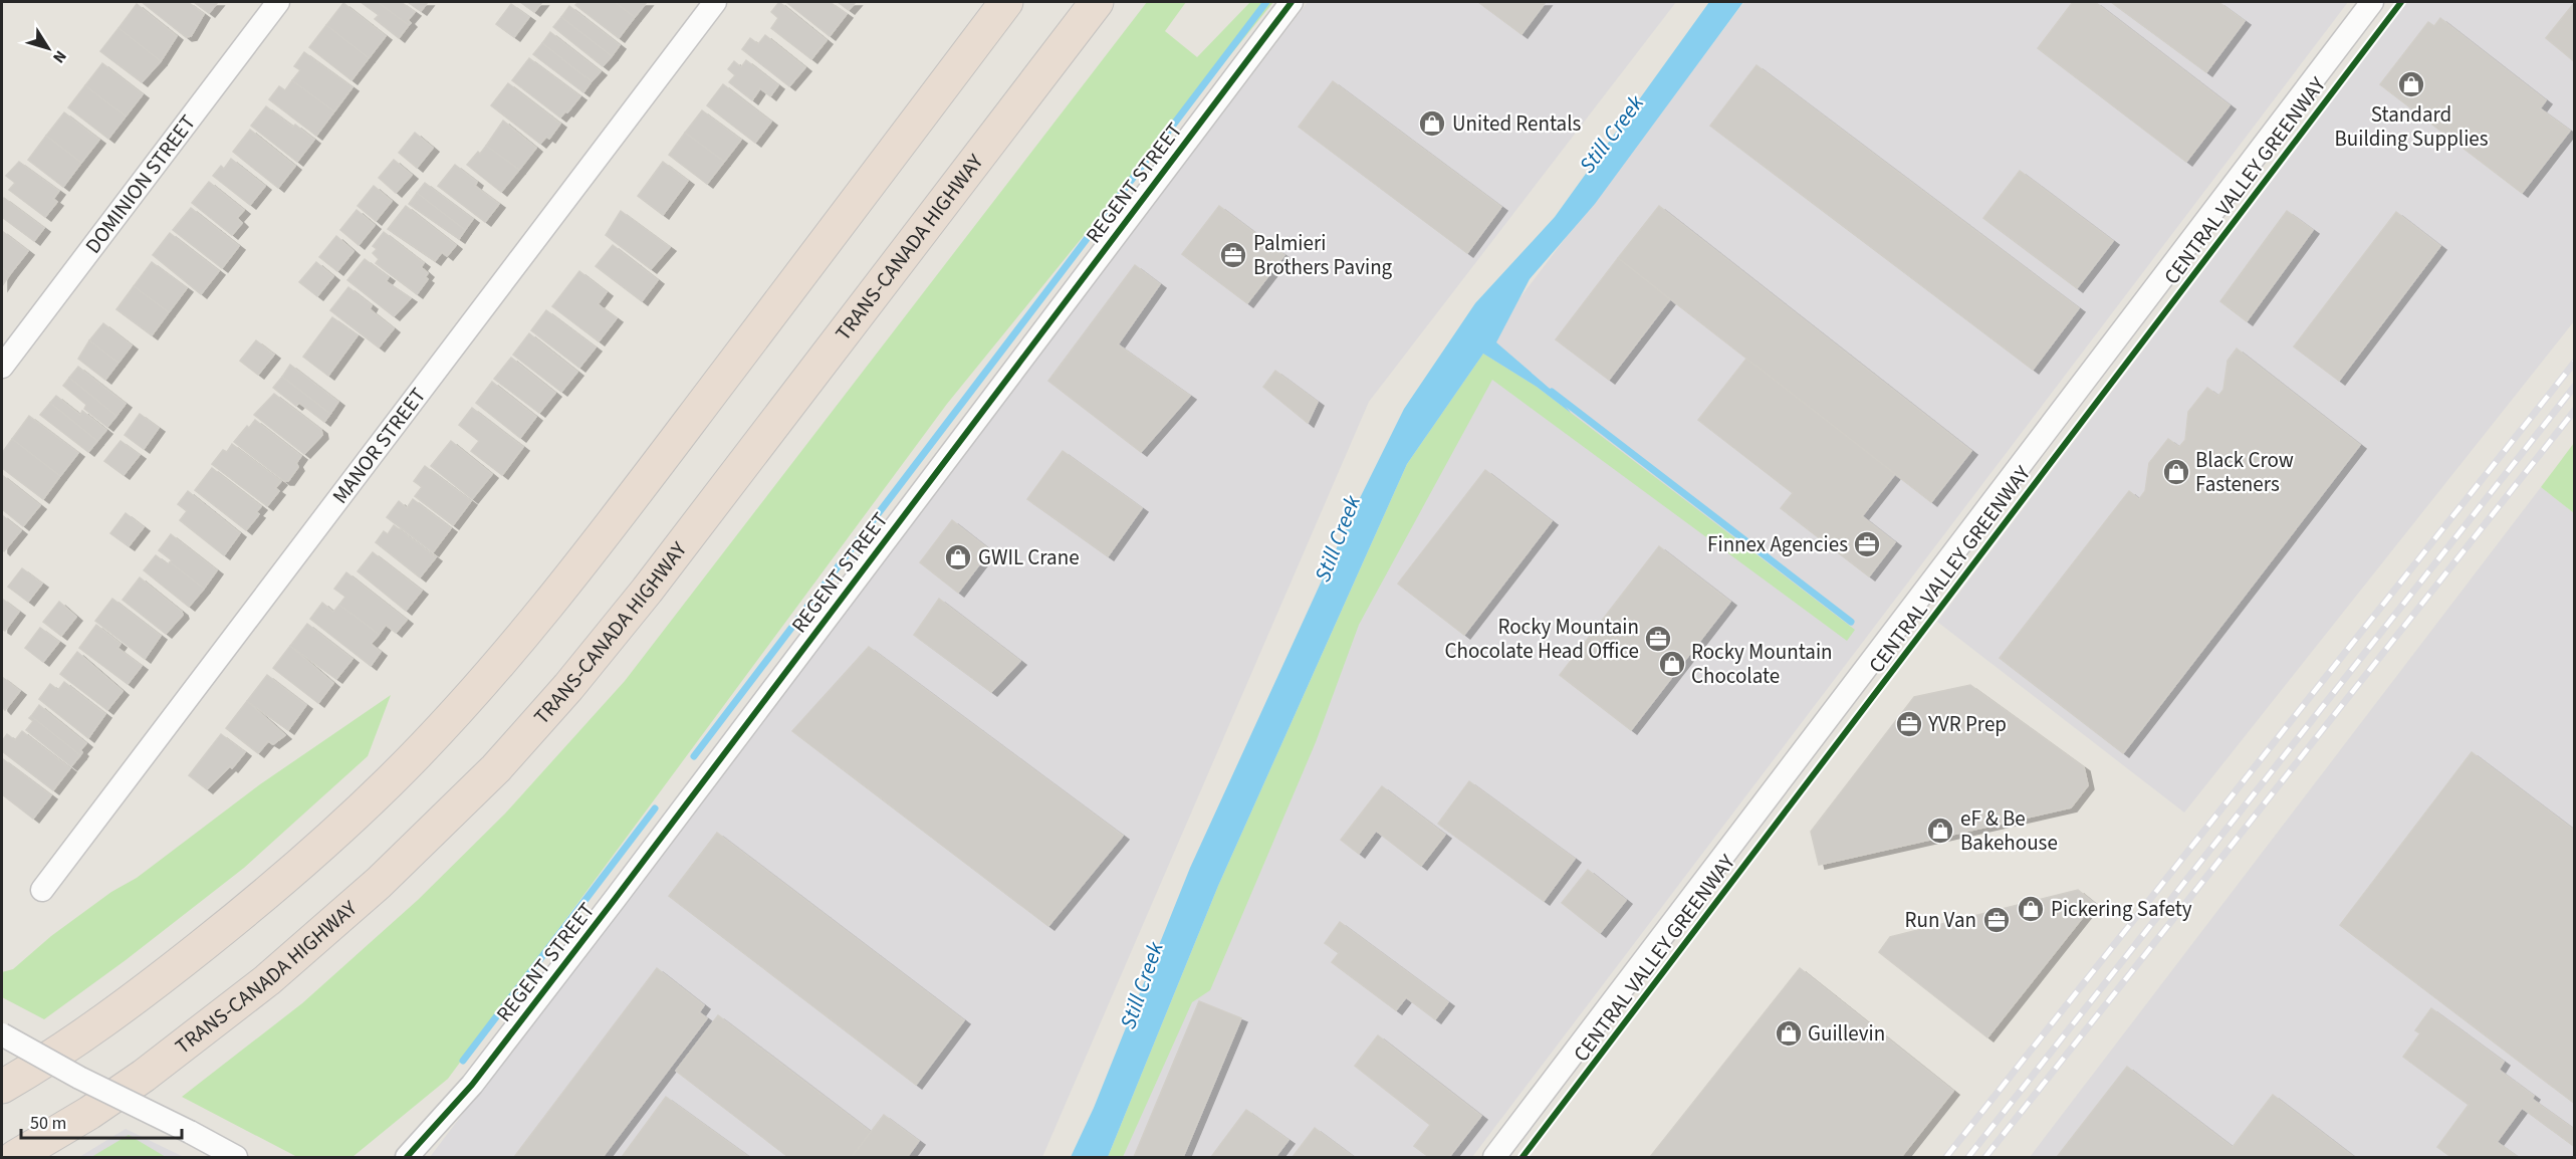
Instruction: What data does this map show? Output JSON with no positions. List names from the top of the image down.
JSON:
{
  "streets": {
    "highway": ["TRANS-CANADA HIGHWAY"],
    "street": ["REGENT STREET", "DOMINION STREET", "MANOR STREET"],
    "cycle path": ["CENTRAL VALLEY GREENWAY"]
  },
  "water": ["Still Creek"],
  "places": {
    "shop": [
      "Standard Building Supplies",
      "United Rentals",
      "Black Crow Fasteners",
      "GWIL Crane",
      "Rocky Mountain Chocolate",
      "eF & Be Bakehouse",
      "Pickering Safety",
      "Guillevin"
    ],
    "office": [
      "Palmieri Brothers Paving",
      "Finnex Agencies",
      "Rocky Mountain Chocolate Head Office",
      "YVR Prep",
      "Run Van"
    ]
  },
  "scale_bar": "50 m",
  "north": "bottom right"
}
